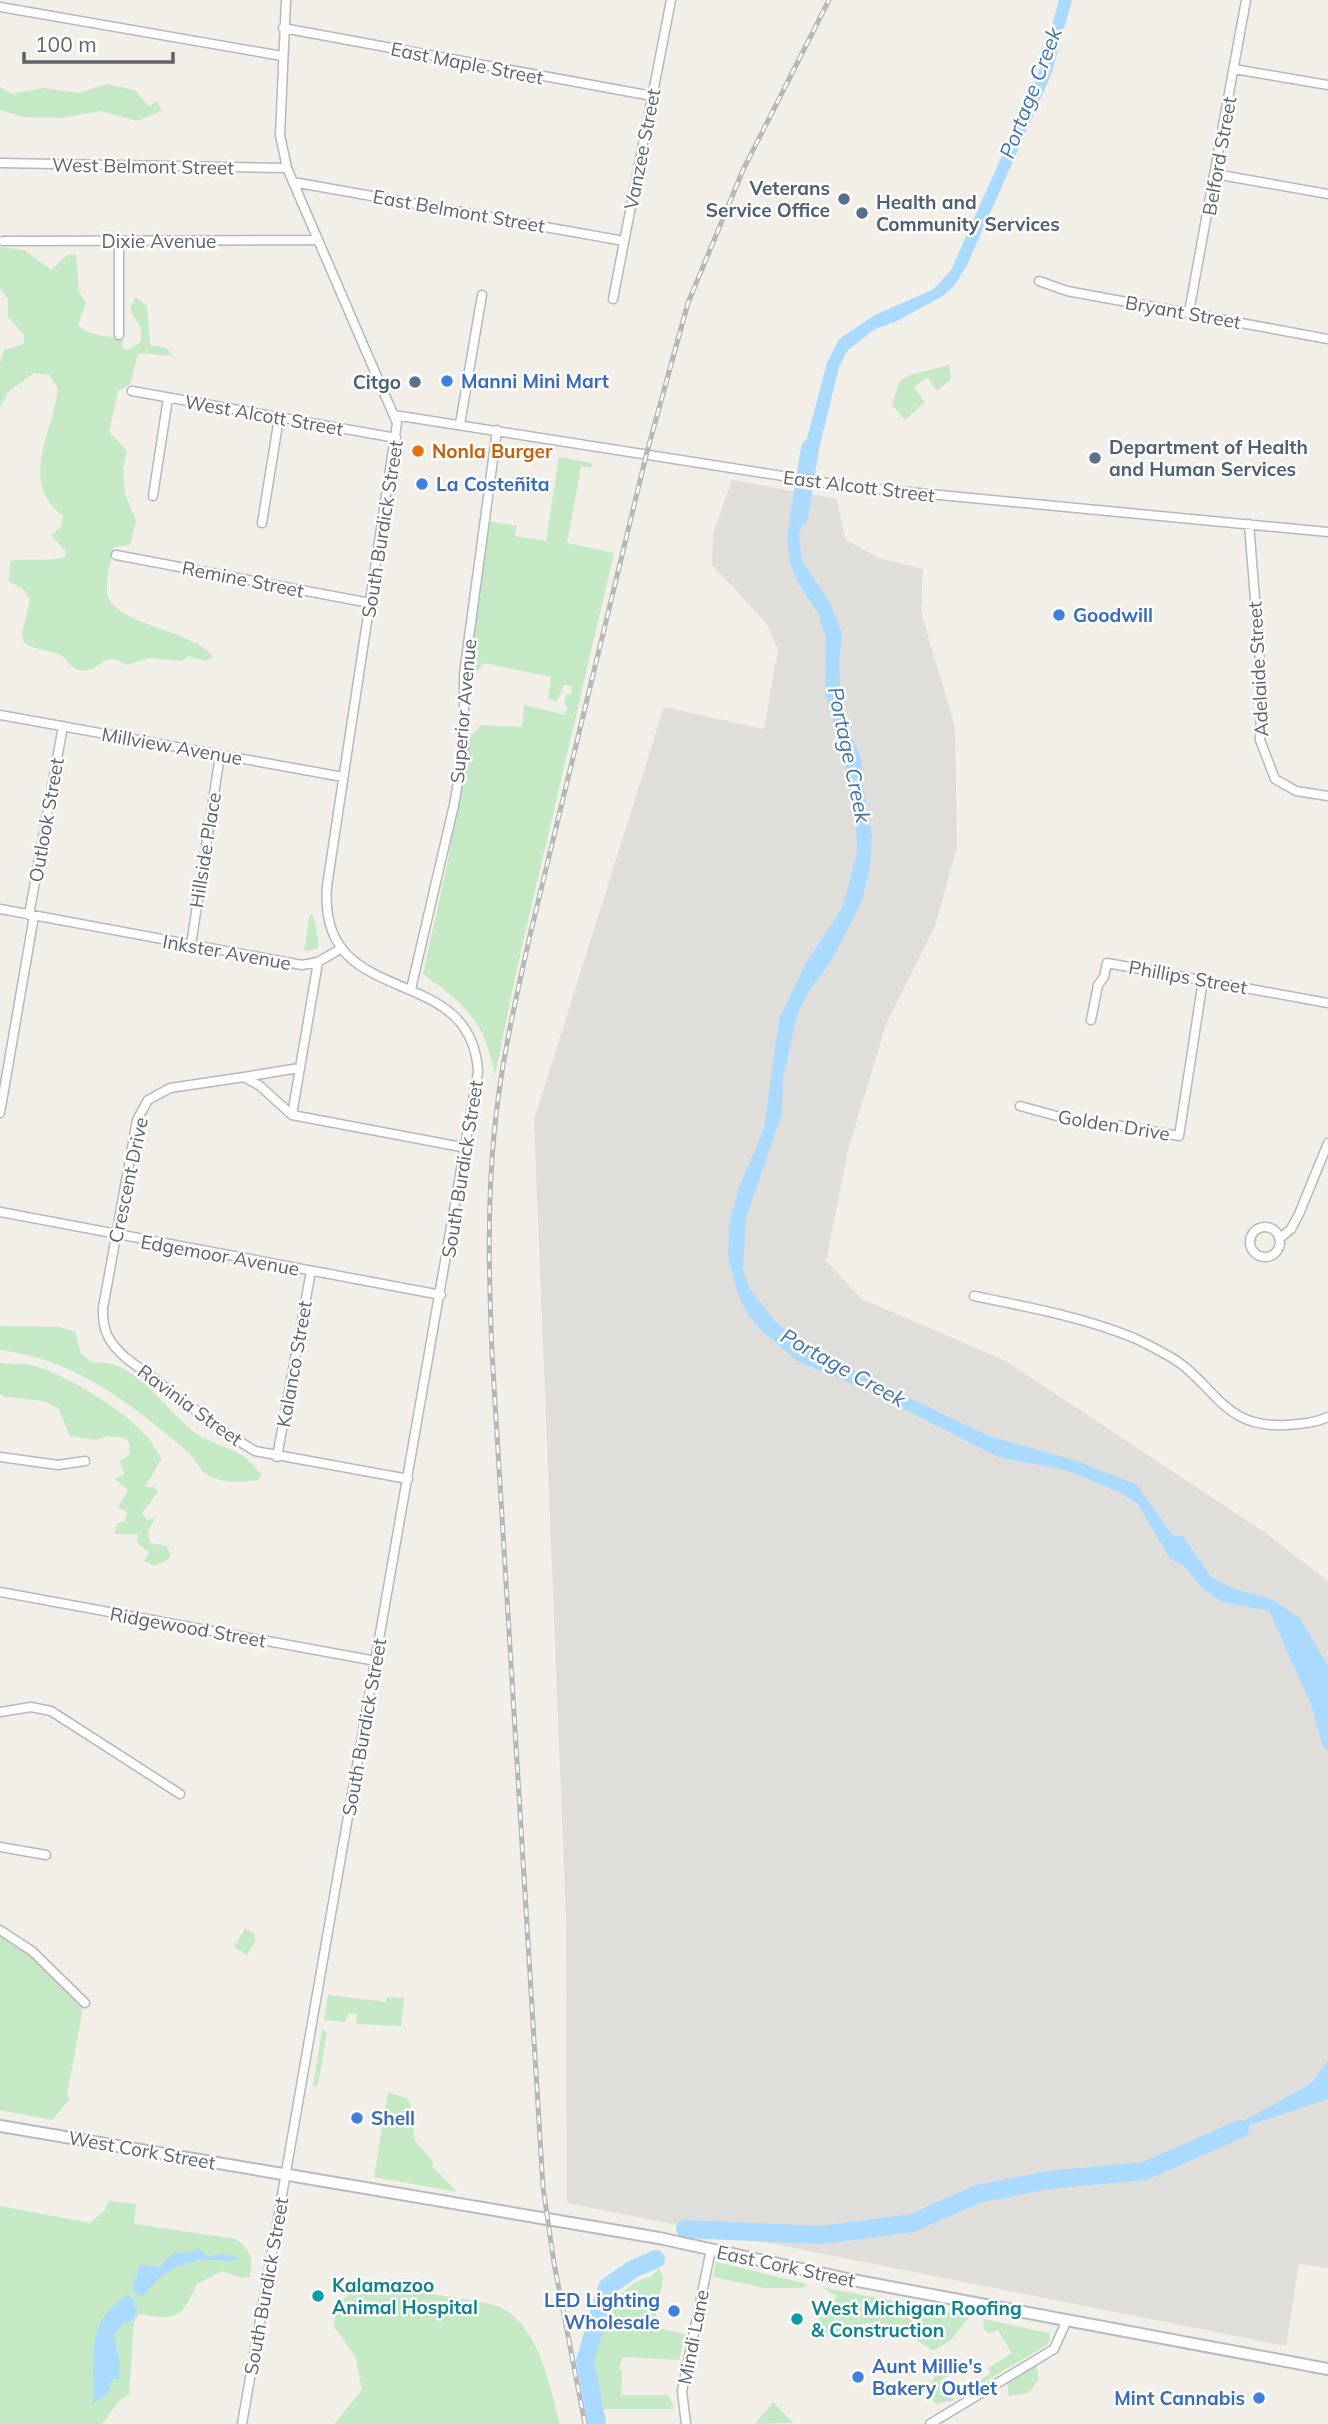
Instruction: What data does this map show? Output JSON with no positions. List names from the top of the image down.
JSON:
{
  "streets": {
    "street": [
      "East Maple Street",
      "Vanzee Street",
      "Belford Street",
      "West Belmont Street",
      "East Belmont Street",
      "Dixie Avenue",
      "Bryant Street",
      "West Alcott Street",
      "East Alcott Street",
      "South Burdick Street",
      "Remine Street",
      "Adelaide Street",
      "Superior Avenue",
      "Millview Avenue",
      "Outlook Street",
      "Hillside Place",
      "Inkster Avenue",
      "Phillips Street",
      "Golden Drive",
      "Crescent Drive",
      "Edgemoor Avenue",
      "Kalanco Street",
      "Ravinia Street",
      "Ridgewood Street",
      "West Cork Street",
      "East Cork Street",
      "Mindi Lane"
    ]
  },
  "crossings": [
    ["East Maple Street", "Vanzee Street"],
    ["East Maple Street", "South Burdick Street"],
    ["Vanzee Street", "East Belmont Street"],
    ["Belford Street", "Bryant Street"],
    ["West Belmont Street", "South Burdick Street"],
    ["East Belmont Street", "South Burdick Street"],
    ["Dixie Avenue", "South Burdick Street"],
    ["West Alcott Street", "South Burdick Street"],
    ["East Alcott Street", "South Burdick Street"],
    ["East Alcott Street", "Adelaide Street"],
    ["East Alcott Street", "Superior Avenue"],
    ["South Burdick Street", "Remine Street"],
    ["South Burdick Street", "Superior Avenue"],
    ["South Burdick Street", "Millview Avenue"],
    ["South Burdick Street", "Inkster Avenue"],
    ["South Burdick Street", "Edgemoor Avenue"],
    ["South Burdick Street", "Ravinia Street"],
    ["South Burdick Street", "Ridgewood Street"],
    ["South Burdick Street", "West Cork Street"],
    ["South Burdick Street", "East Cork Street"],
    ["Millview Avenue", "Outlook Street"],
    ["Millview Avenue", "Hillside Place"],
    ["Outlook Street", "Inkster Avenue"],
    ["Hillside Place", "Inkster Avenue"],
    ["Phillips Street", "Golden Drive"],
    ["Crescent Drive", "Edgemoor Avenue"],
    ["Crescent Drive", "Ravinia Street"],
    ["Edgemoor Avenue", "Kalanco Street"],
    ["Kalanco Street", "Ravinia Street"],
    ["West Cork Street", "East Cork Street"],
    ["East Cork Street", "Mindi Lane"]
  ],
  "water": ["Portage Creek"],
  "places": [
    "Veterans Service Office",
    "Health and Community Services",
    "Manni Mini Mart",
    "Citgo",
    "Nonla Burger",
    "Department of Health and Human Services",
    "La Costeñita",
    "Goodwill",
    "Shell",
    "Kalamazoo Animal Hospital",
    "LED Lighting Wholesale",
    "West Michigan Roofing & Construction",
    "Aunt Millie's Bakery Outlet",
    "Mint Cannabis"
  ],
  "scale_bar": "100 m"
}
